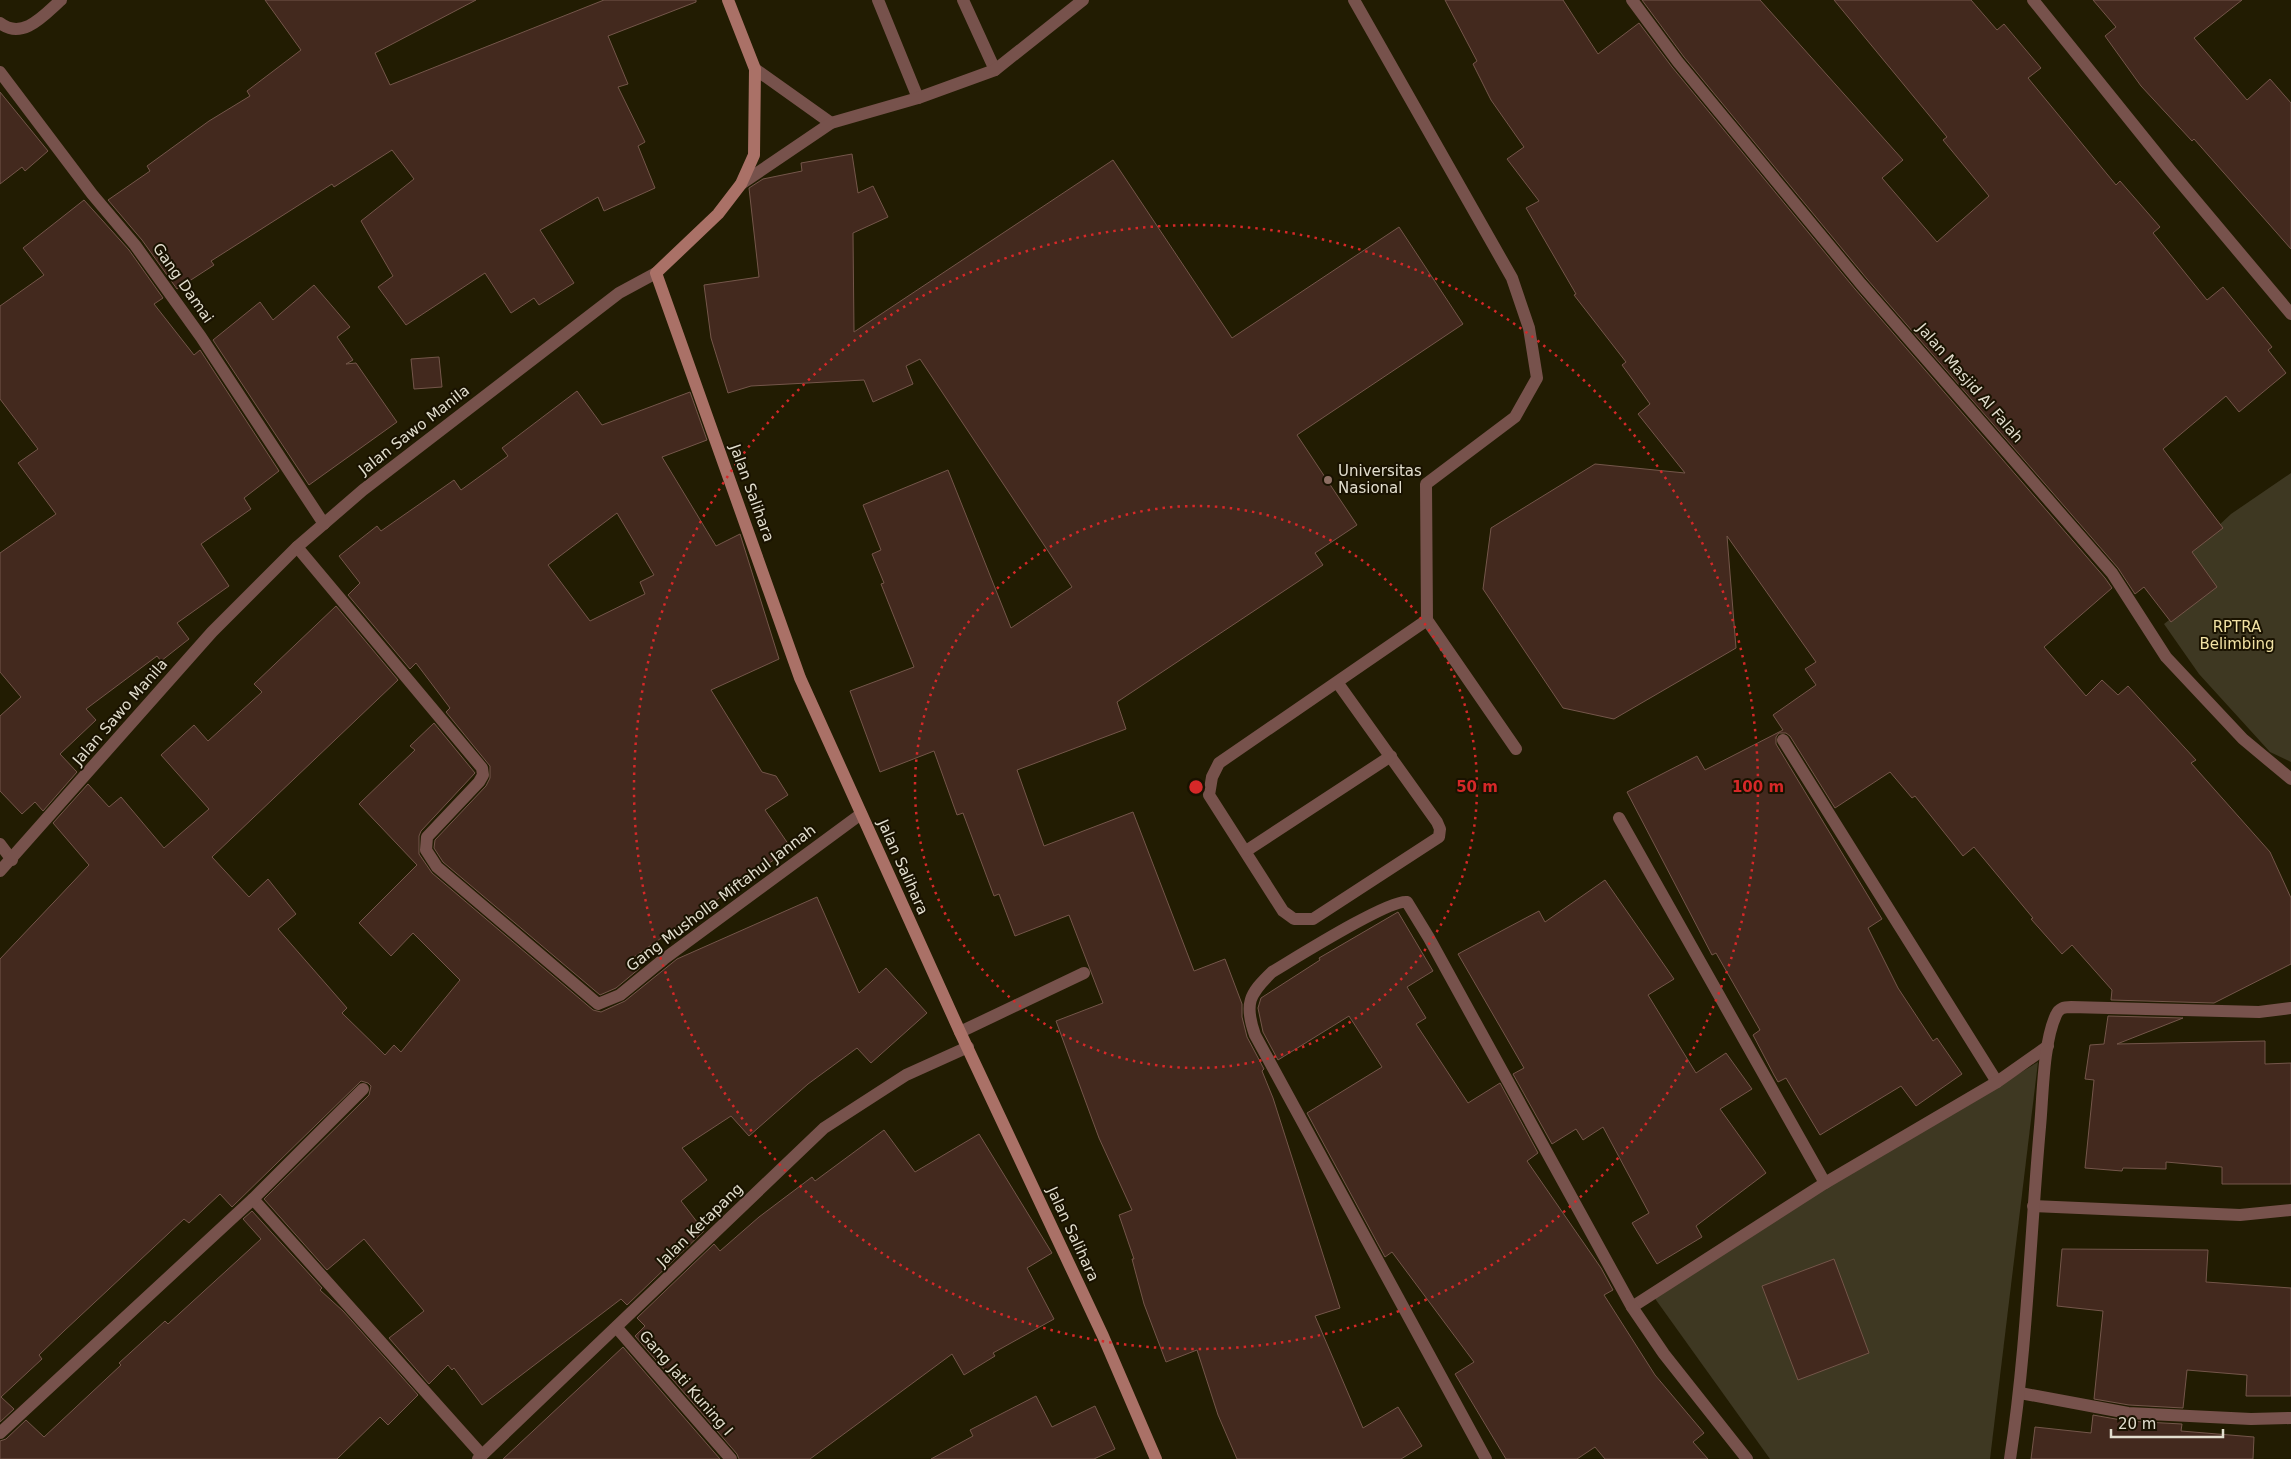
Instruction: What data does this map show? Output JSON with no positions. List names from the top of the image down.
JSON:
{
  "streets": {
    "street": [
      "Gang Damai",
      "Jalan Masjid Al Falah",
      "Jalan Sawo Manila",
      "Jalan Salihara",
      "Gang Musholla Miftahul Jannah",
      "Jalan Ketapang",
      "Gang Jati Kuning I"
    ]
  },
  "crossings": [
    ["Gang Damai", "Jalan Sawo Manila"],
    ["Jalan Sawo Manila", "Jalan Salihara"],
    ["Jalan Sawo Manila", "Gang Musholla Miftahul Jannah"],
    ["Jalan Salihara", "Gang Musholla Miftahul Jannah"],
    ["Jalan Salihara", "Jalan Ketapang"],
    ["Jalan Ketapang", "Gang Jati Kuning I"]
  ],
  "parks": ["RPTRA Belimbing"],
  "places": ["Universitas Nasional"],
  "scale_bar": "20 m",
  "rings": ["50 m", "100 m"]
}
